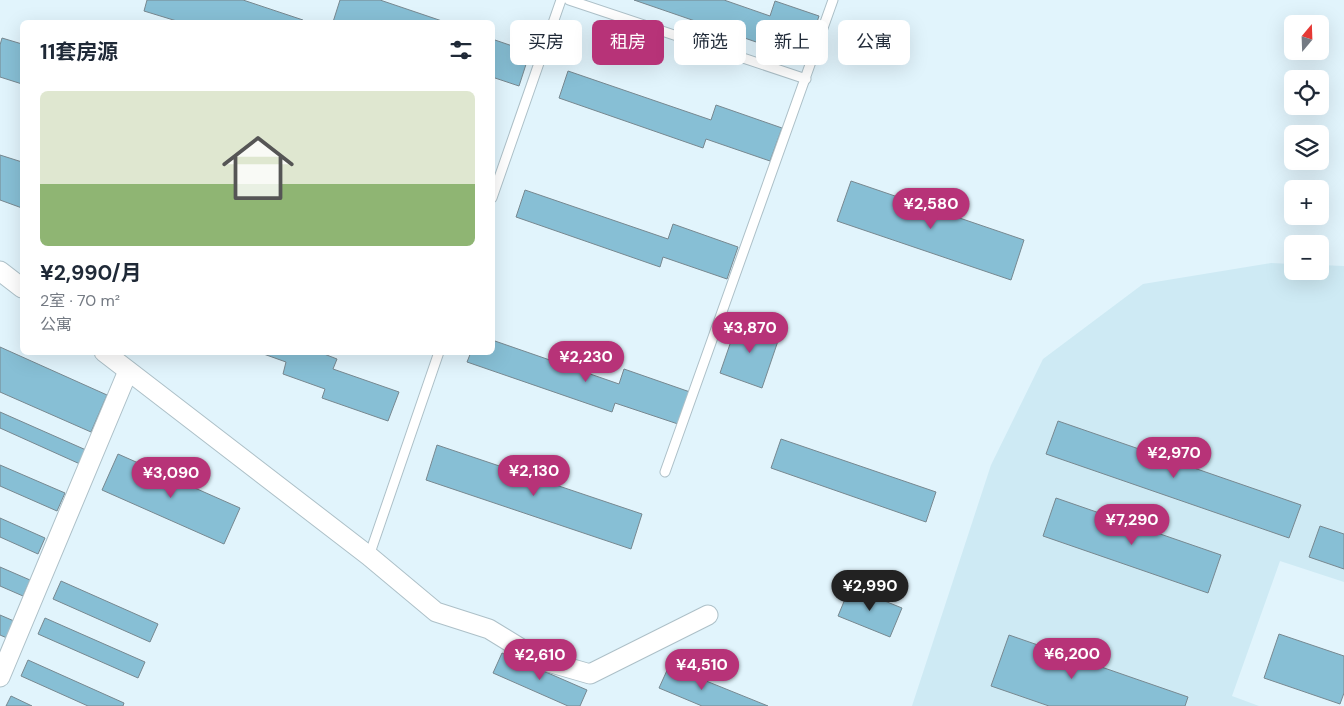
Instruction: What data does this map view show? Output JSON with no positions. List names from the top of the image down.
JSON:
{
  "north": "top",
  "page": {
    "map_buttons": ["+", "−"],
    "chip": [
      "买房",
      "租房",
      "筛选",
      "新上",
      "公寓"
    ],
    "heading": "11套房源",
    "list": [
      {
        "name": "¥2,990/月",
        "note": "2室 · 70 m² · 公寓"
      }
    ],
    "price": [
      "¥2,580",
      "¥3,870",
      "¥2,230",
      "¥2,970",
      "¥2,130",
      "¥3,090",
      "¥7,290",
      "¥2,990",
      "¥6,200",
      "¥2,610",
      "¥4,510"
    ]
  }
}
